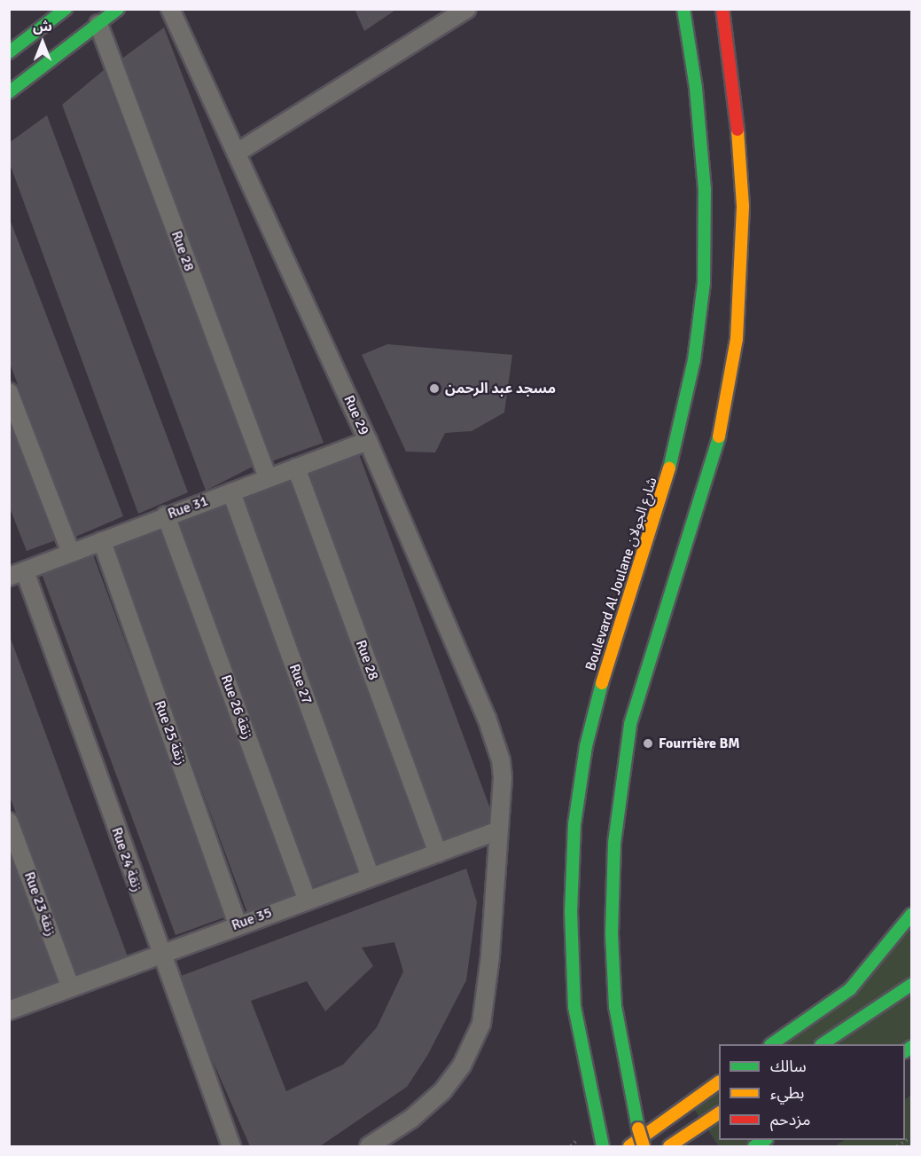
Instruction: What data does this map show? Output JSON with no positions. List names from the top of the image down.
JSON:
{
  "streets": {
    "main road": ["Boulevard Al Joulane شارع الجولان"],
    "street": [
      "Rue 28",
      "Rue 29",
      "Rue 31",
      "Rue 27",
      "Rue 26 زنقة",
      "Rue 25 زنقة",
      "Rue 24 زنقة",
      "Rue 23 زنقة",
      "Rue 35"
    ]
  },
  "crossings": [
    ["Rue 28", "Rue 31"],
    ["Rue 28", "Rue 35"],
    ["Rue 29", "Rue 31"],
    ["Rue 29", "Rue 35"],
    ["Rue 31", "Rue 27"],
    ["Rue 31", "Rue 26 زنقة"],
    ["Rue 31", "Rue 25 زنقة"],
    ["Rue 31", "Rue 24 زنقة"],
    ["Rue 27", "Rue 35"],
    ["Rue 26 زنقة", "Rue 35"],
    ["Rue 25 زنقة", "Rue 35"],
    ["Rue 24 زنقة", "Rue 35"],
    ["Rue 23 زنقة", "Rue 35"]
  ],
  "places": ["مسجد عبد الرحمن", "Fourrière BM"],
  "legend": ["سالك", "بطيء", "مزدحم"],
  "north": "top"
}
